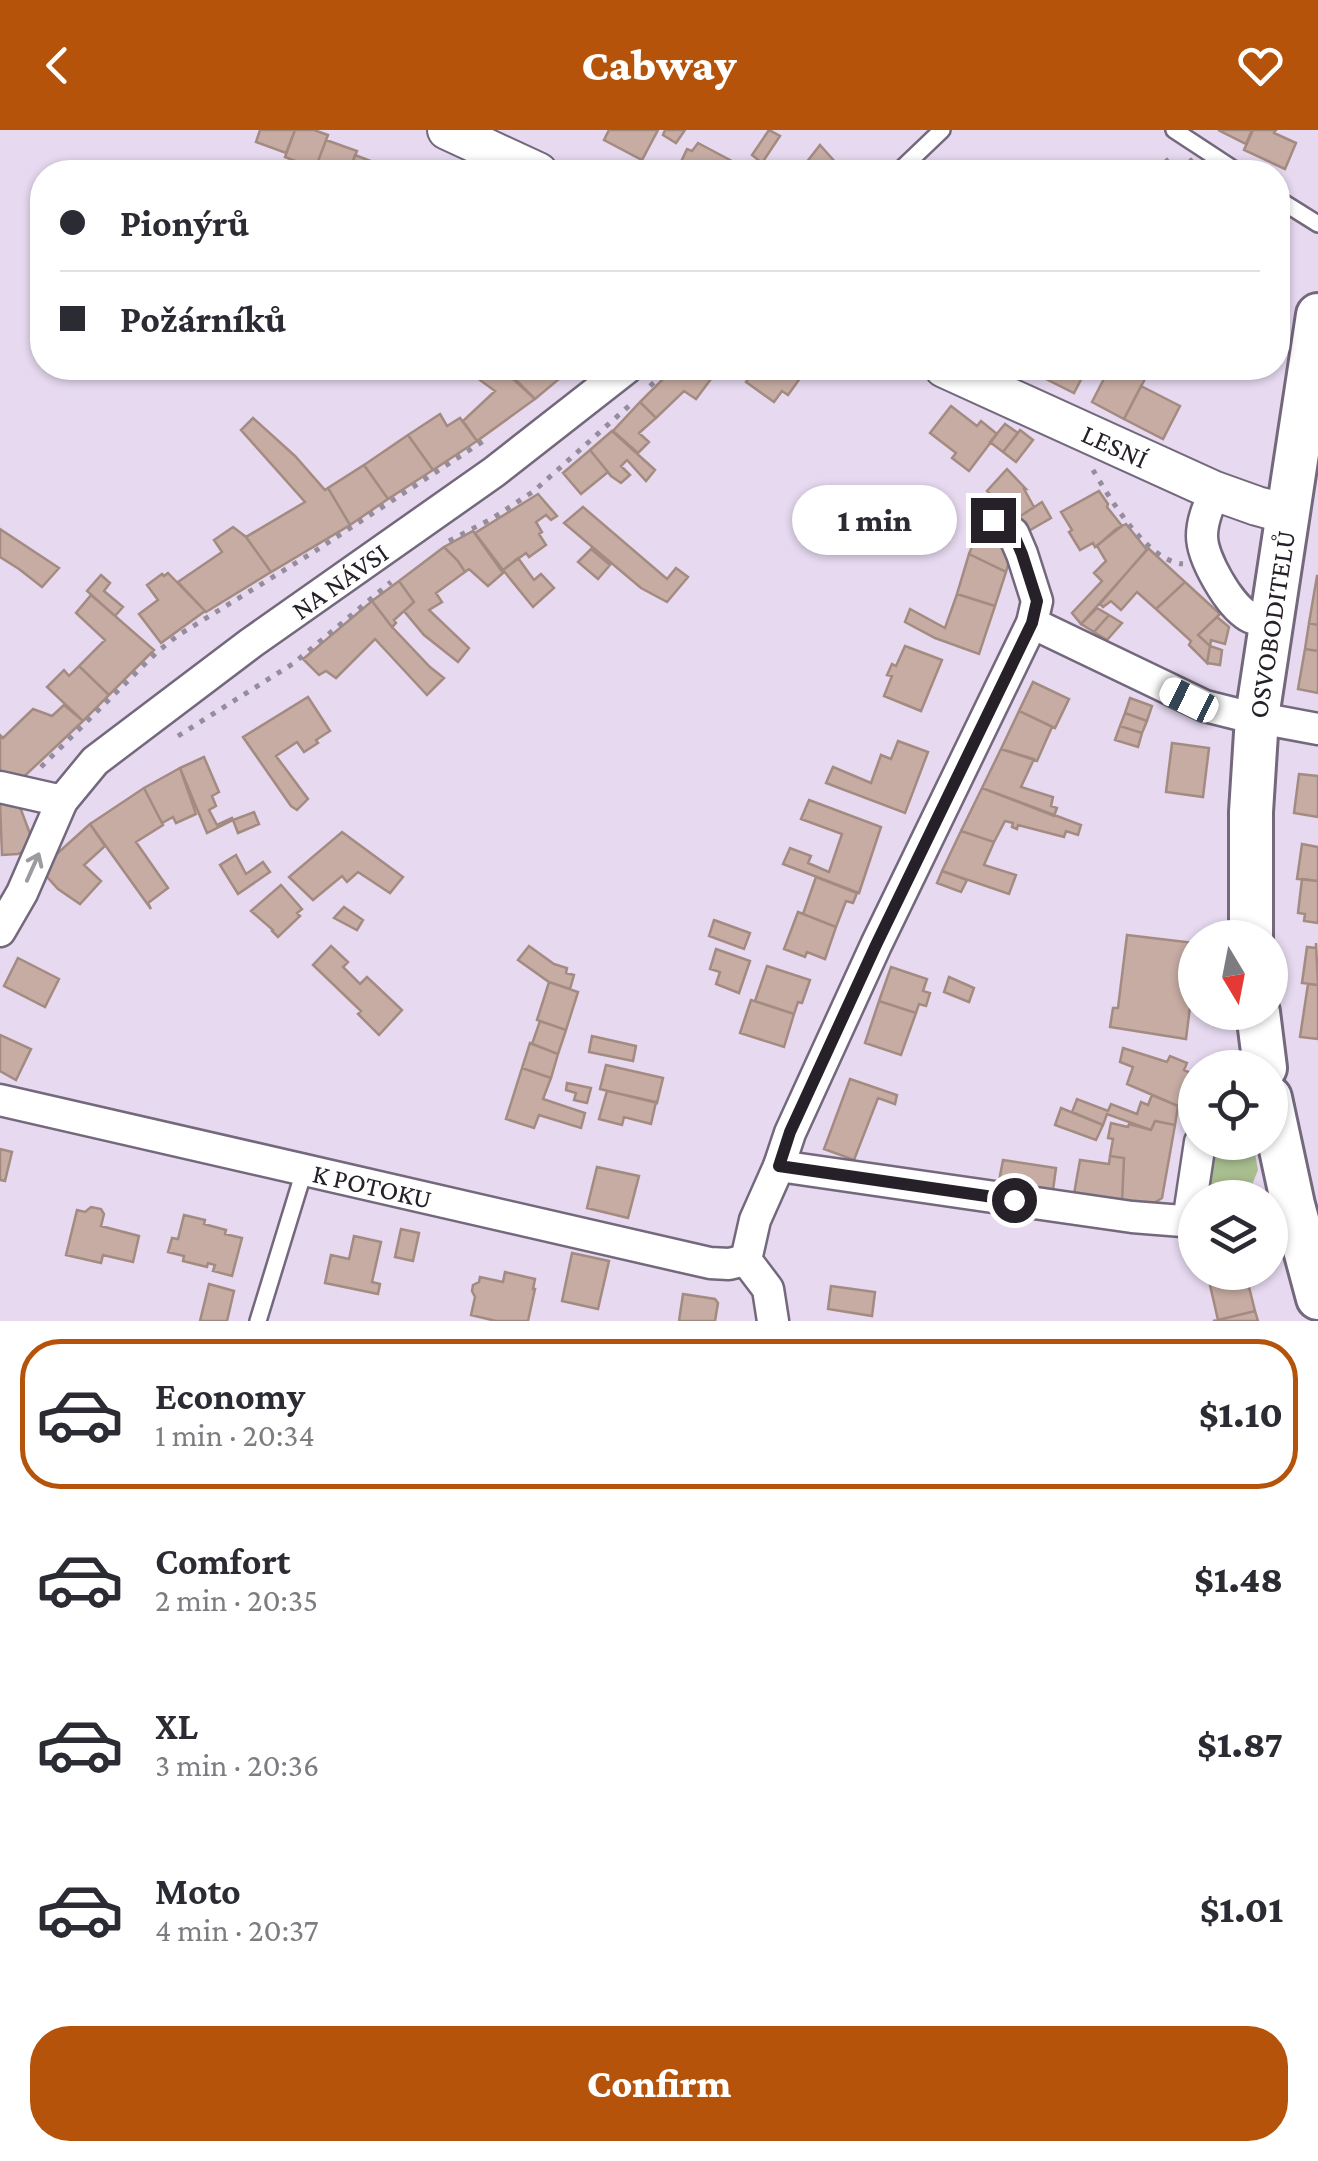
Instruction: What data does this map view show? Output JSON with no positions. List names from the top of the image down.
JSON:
{
  "streets": {
    "main road": ["OSVOBODITELŮ"],
    "street": ["LESNÍ", "NA NÁVSI", "K POTOKU"]
  },
  "crossings": [
    ["LESNÍ", "OSVOBODITELŮ"]
  ],
  "north": "bottom",
  "page": {
    "header": "Cabway",
    "banner": ["Pionýrů", "Požárníků"],
    "bubble": "1 min",
    "list": [
      {
        "name": "Economy",
        "note": "1 min · 20:34",
        "value": "$1.10"
      },
      {
        "name": "Comfort",
        "note": "2 min · 20:35",
        "value": "$1.48"
      },
      {
        "name": "XL",
        "note": "3 min · 20:36",
        "value": "$1.87"
      },
      {
        "name": "Moto",
        "note": "4 min · 20:37",
        "value": "$1.01"
      }
    ],
    "buttons": "Confirm"
  }
}
